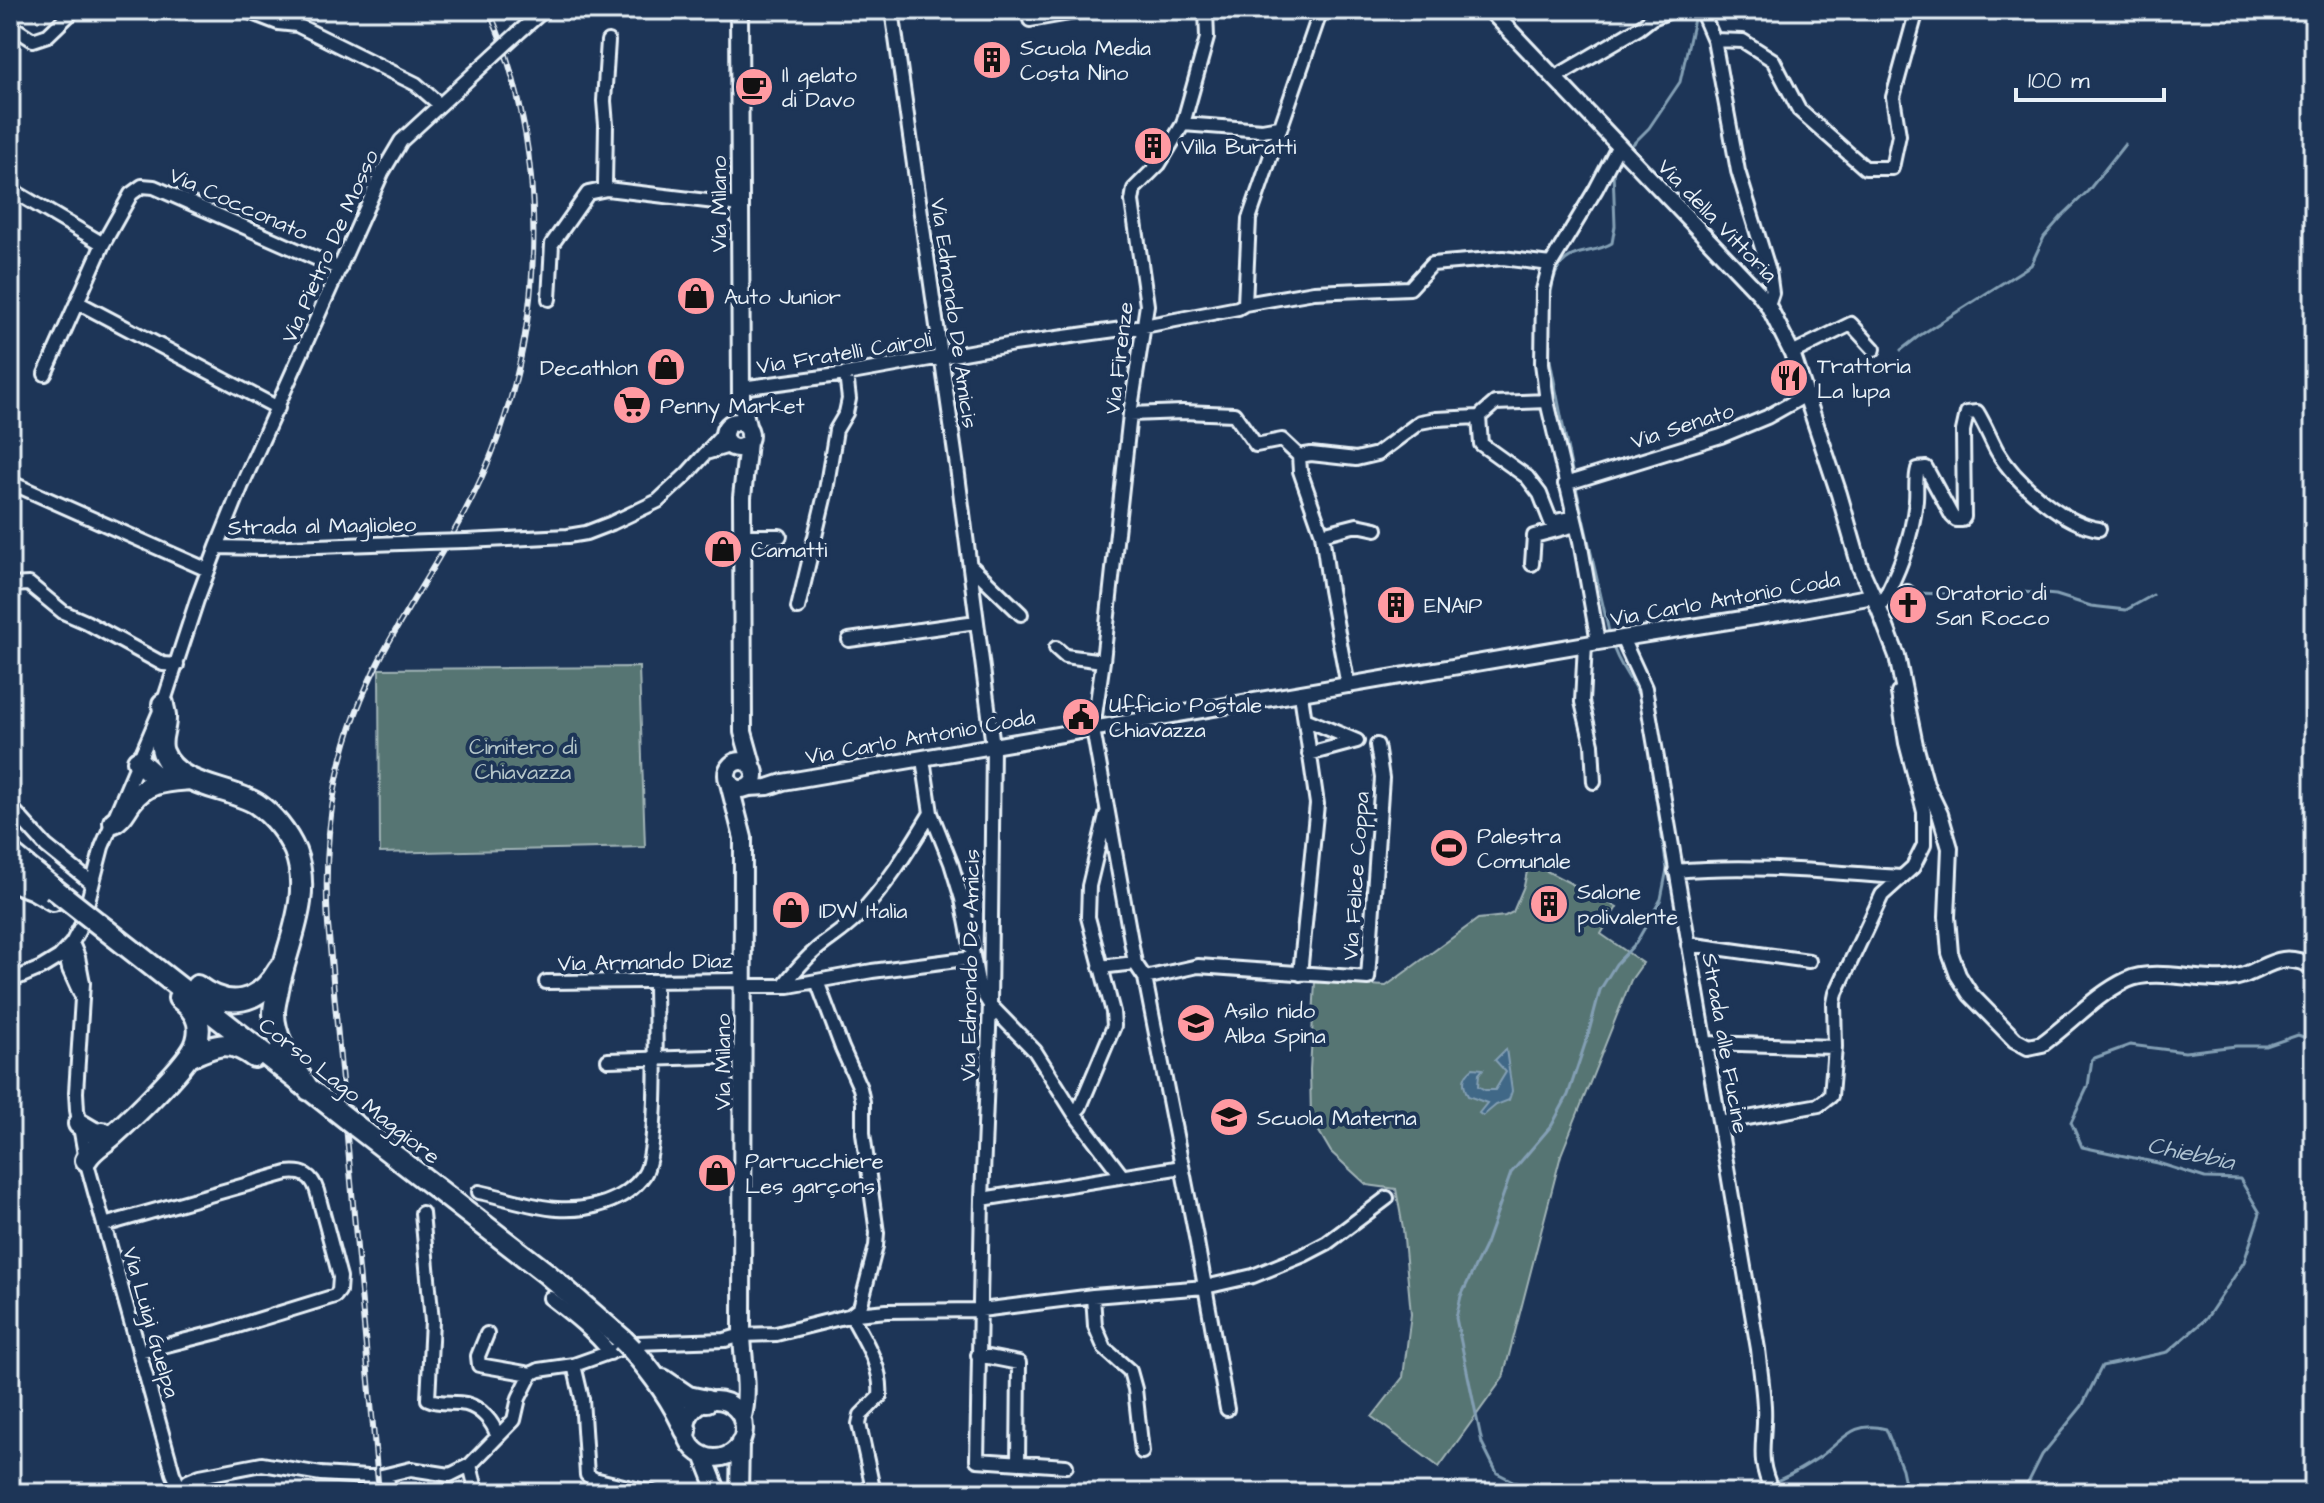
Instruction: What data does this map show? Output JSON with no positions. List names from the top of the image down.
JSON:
{
  "streets": {
    "highway": ["Corso Lago Maggiore"],
    "main road": ["Via Milano"],
    "street": [
      "Via Cocconato",
      "Via della Vittoria",
      "Via Pietro De Mosso",
      "Via Edmondo De Amicis",
      "Via Fratelli Cairoli",
      "Via Firenze",
      "Via Senato",
      "Strada al Maglioleo",
      "Via Carlo Antonio Coda",
      "Via Felice Coppa",
      "Via Armando Diaz",
      "Strada alle Fucine",
      "Via Luigi Guelpa"
    ]
  },
  "crossings": [
    ["Via Cocconato", "Via Pietro De Mosso"],
    ["Via Milano", "Via Fratelli Cairoli"],
    ["Via Milano", "Strada al Maglioleo"],
    ["Via Milano", "Via Carlo Antonio Coda"],
    ["Via Milano", "Via Armando Diaz"],
    ["Via Milano", "Corso Lago Maggiore"],
    ["Via della Vittoria", "Via Senato"],
    ["Via della Vittoria", "Via Carlo Antonio Coda"],
    ["Via Pietro De Mosso", "Strada al Maglioleo"],
    ["Via Edmondo De Amicis", "Via Fratelli Cairoli"],
    ["Via Edmondo De Amicis", "Via Carlo Antonio Coda"],
    ["Via Fratelli Cairoli", "Via Firenze"],
    ["Via Firenze", "Via Carlo Antonio Coda"],
    ["Via Carlo Antonio Coda", "Strada alle Fucine"]
  ],
  "water": ["Chiebbia"],
  "parks": ["Cimitero di Chiavazza"],
  "places": {
    "building": [
      "Scuola Media Costa Nino",
      "Villa Buratti",
      "ENAIP",
      "Salone polivalente"
    ],
    "cafe": ["Il gelato di Davo"],
    "shop": [
      "Auto Junior",
      "Decathlon",
      "Camatti",
      "IDW Italia",
      "Parrucchiere Les garçons"
    ],
    "restaurant": ["Trattoria La lupa"],
    "supermarket": ["Penny Market"],
    "church": ["Oratorio di San Rocco"],
    "public building": ["Ufficio Postale Chiavazza"],
    "sports": ["Palestra Comunale"],
    "school or university": ["Asilo nido Alba Spina", "Scuola Materna"]
  },
  "scale_bar": "100 m"
}
